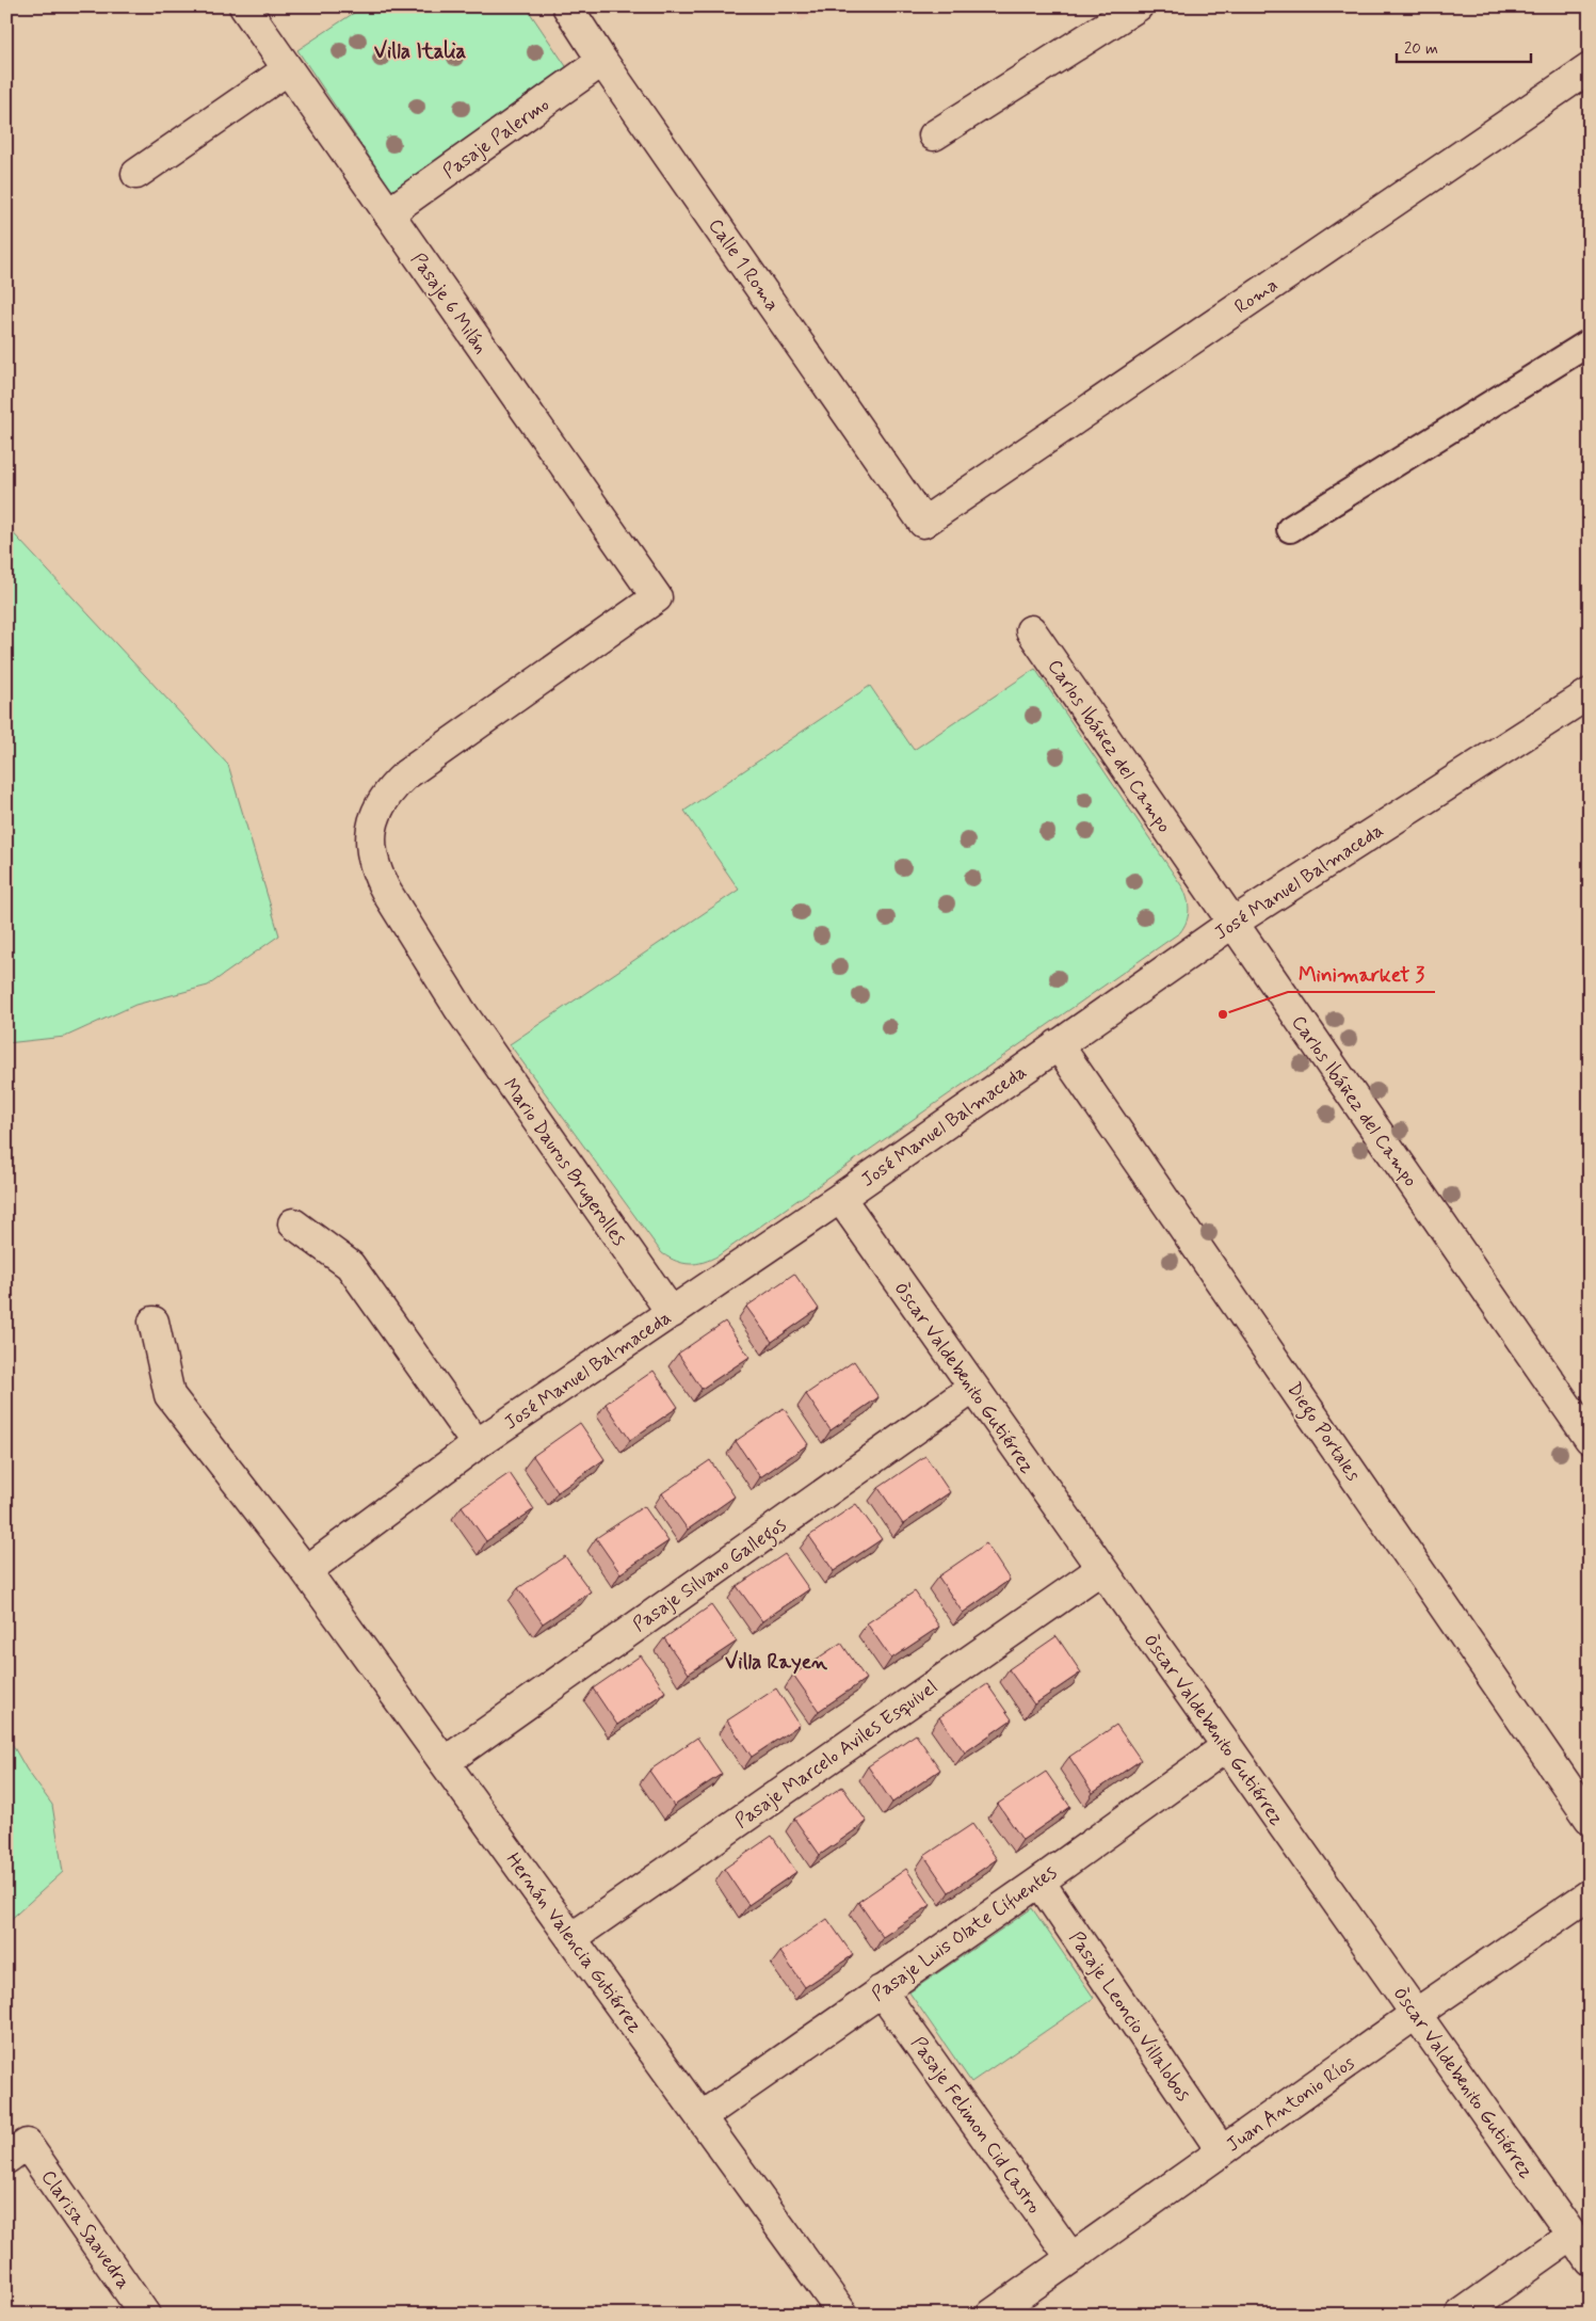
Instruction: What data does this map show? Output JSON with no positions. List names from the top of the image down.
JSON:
{
  "streets": {
    "street": [
      "Pasaje Palermo",
      "Calle 1 Roma",
      "Roma",
      "Pasaje 6 Milán",
      "Carlos Ibáñez del Campo",
      "José Manuel Balmaceda",
      "Mario Dauros Brugerolles",
      "Òscar Valdebenito Gutiérrez",
      "Diego Portales",
      "Pasaje Silvano Gallegos",
      "Pasaje Marcelo Aviles Esquivel",
      "Pasaje Luis Olate Cifuentes",
      "Hernán Valencia Gutiérrez",
      "Pasaje Leoncio Villalobos",
      "Juan Antonio Ríos",
      "Pasaje Felimon Cid Castro",
      "Clarisa Saavedra"
    ]
  },
  "crossings": [
    ["Pasaje Palermo", "Calle 1 Roma"],
    ["Pasaje Palermo", "Pasaje 6 Milán"],
    ["Calle 1 Roma", "Roma"],
    ["Pasaje 6 Milán", "Mario Dauros Brugerolles"],
    ["Carlos Ibáñez del Campo", "José Manuel Balmaceda"],
    ["José Manuel Balmaceda", "Mario Dauros Brugerolles"],
    ["José Manuel Balmaceda", "Òscar Valdebenito Gutiérrez"],
    ["José Manuel Balmaceda", "Diego Portales"],
    ["José Manuel Balmaceda", "Hernán Valencia Gutiérrez"],
    ["Òscar Valdebenito Gutiérrez", "Pasaje Silvano Gallegos"],
    ["Òscar Valdebenito Gutiérrez", "Pasaje Marcelo Aviles Esquivel"],
    ["Òscar Valdebenito Gutiérrez", "Pasaje Luis Olate Cifuentes"],
    ["Òscar Valdebenito Gutiérrez", "Juan Antonio Ríos"],
    ["Pasaje Silvano Gallegos", "Hernán Valencia Gutiérrez"],
    ["Pasaje Marcelo Aviles Esquivel", "Hernán Valencia Gutiérrez"],
    ["Pasaje Luis Olate Cifuentes", "Hernán Valencia Gutiérrez"],
    ["Pasaje Luis Olate Cifuentes", "Pasaje Leoncio Villalobos"],
    ["Pasaje Luis Olate Cifuentes", "Pasaje Felimon Cid Castro"],
    ["Pasaje Leoncio Villalobos", "Juan Antonio Ríos"],
    ["Juan Antonio Ríos", "Pasaje Felimon Cid Castro"]
  ],
  "districts": ["Villa Italia", "Villa Rayen"],
  "places": ["Minimarket 3"],
  "scale_bar": "20 m"
}
